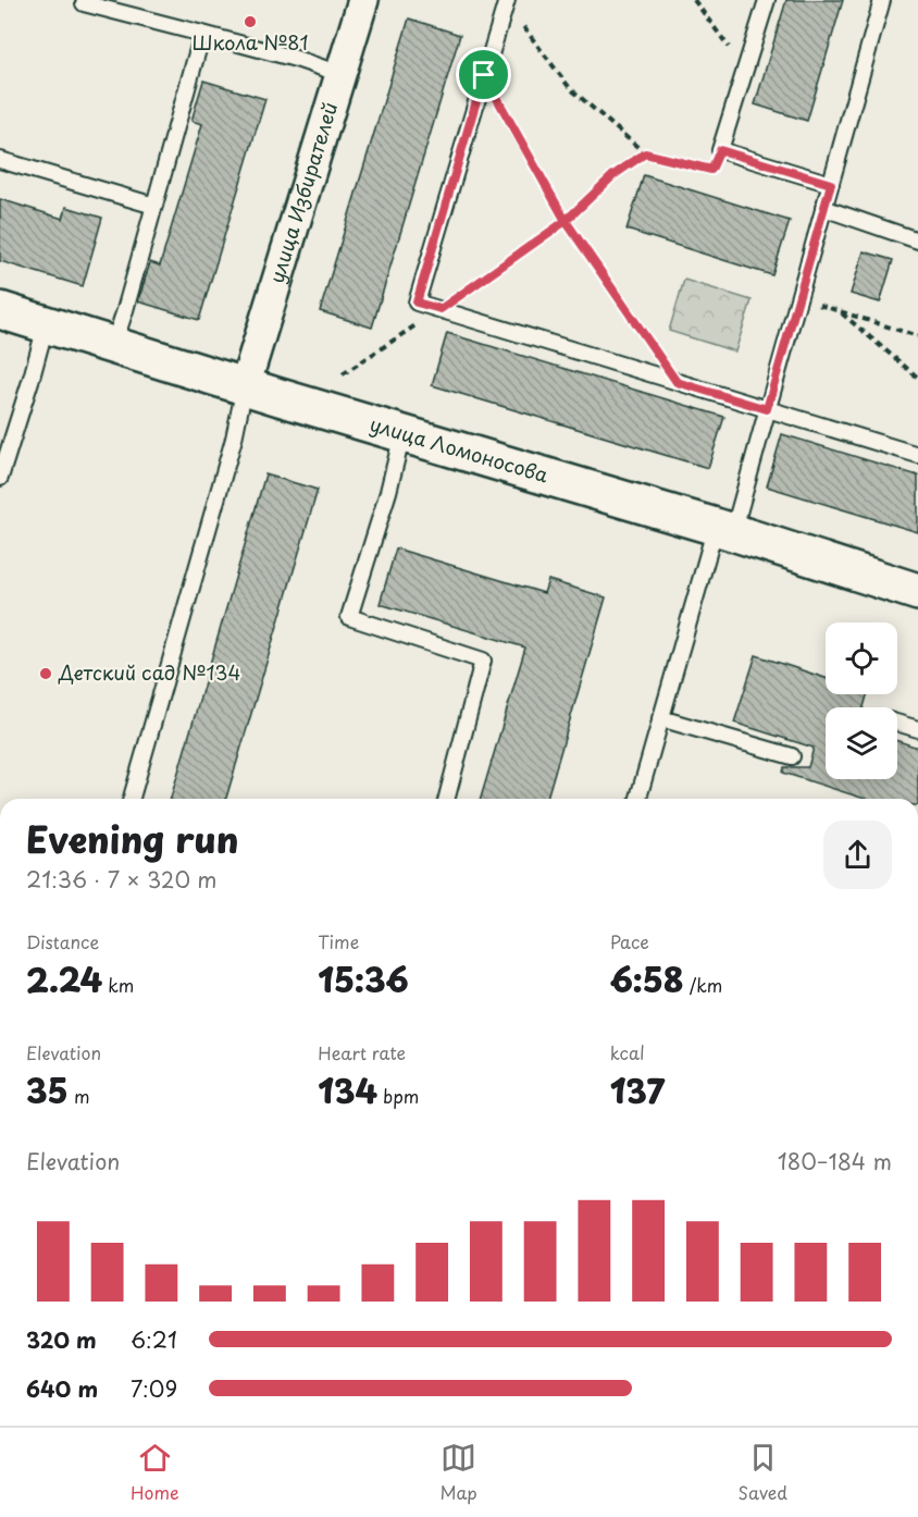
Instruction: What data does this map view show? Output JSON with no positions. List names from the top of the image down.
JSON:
{
  "streets": {
    "street": ["улица Избирателей", "улица Ломоносова"]
  },
  "crossings": [
    ["улица Избирателей", "улица Ломоносова"]
  ],
  "places": ["Школа №81", "Детский сад №134"],
  "page": {
    "heading": ["Evening run", "21:36 · 7 × 320 m"],
    "stats": [
      ["Distance", "2.24 km"],
      ["Time", "15:36"],
      ["Pace", "6:58 /km"],
      ["Elevation", "35 m"],
      ["Heart rate", "134 bpm"],
      ["kcal", "137"]
    ],
    "chart": ["Elevation", "180–184 m"],
    "list": [
      {
        "name": "320 m",
        "note": "6:21"
      },
      {
        "name": "640 m",
        "note": "7:09"
      }
    ],
    "tabs": ["Home", "Map", "Saved"]
  }
}
